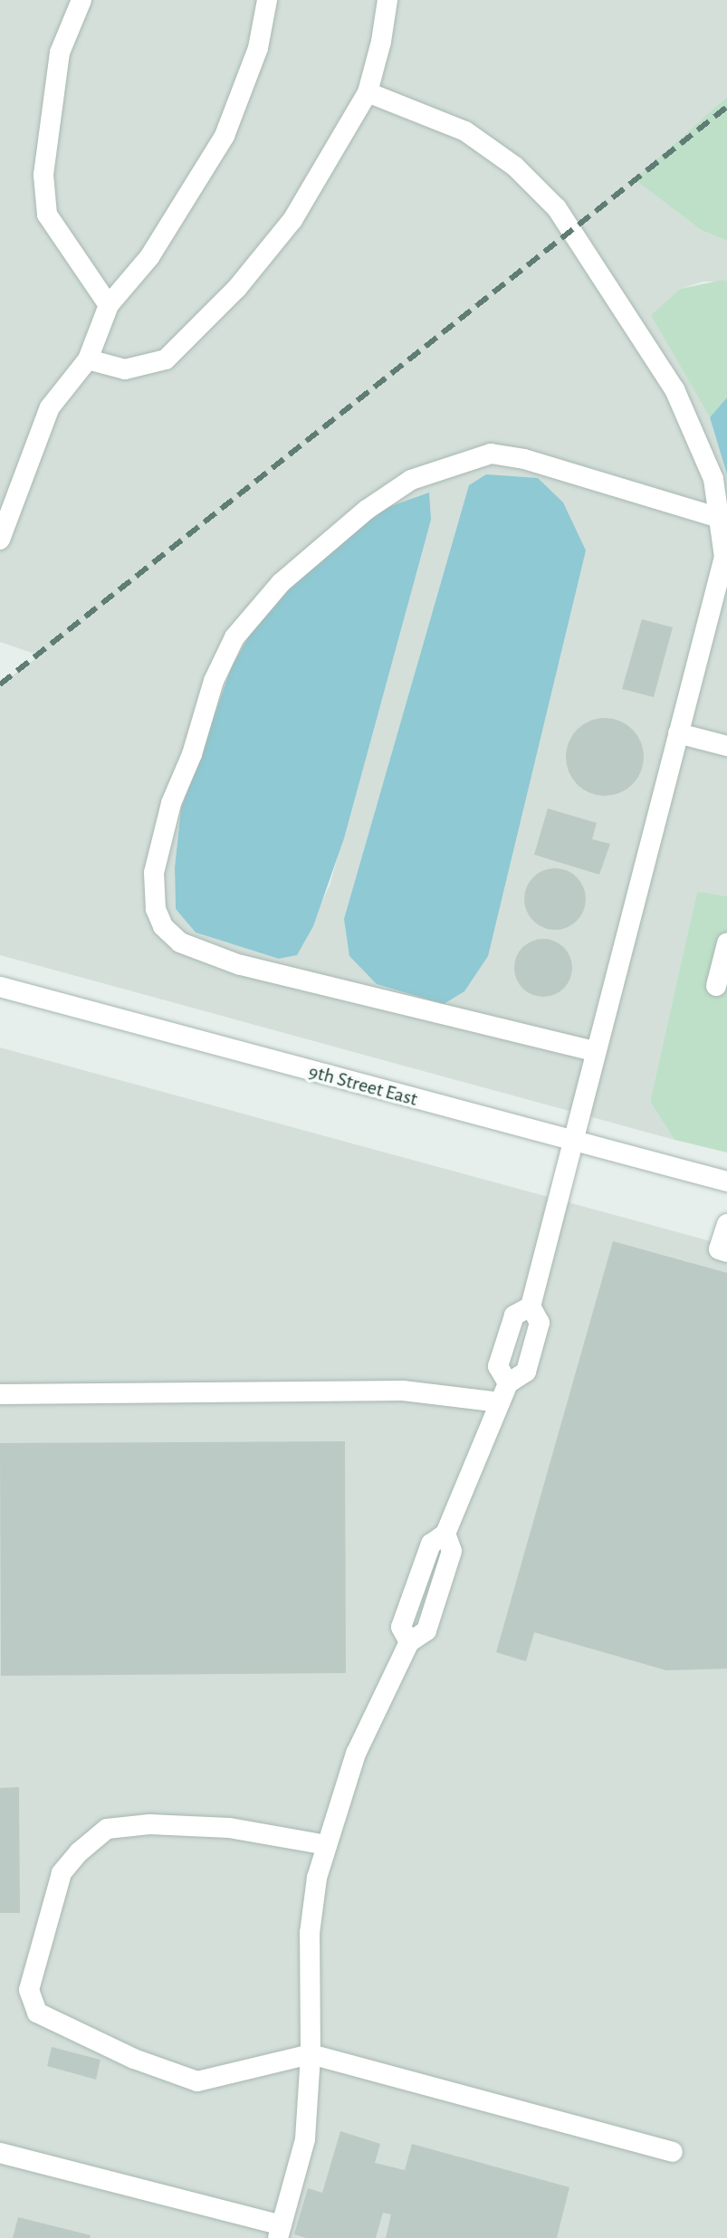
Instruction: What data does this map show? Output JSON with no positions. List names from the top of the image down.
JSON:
{
  "streets": {
    "street": ["9th Street East"]
  }
}
